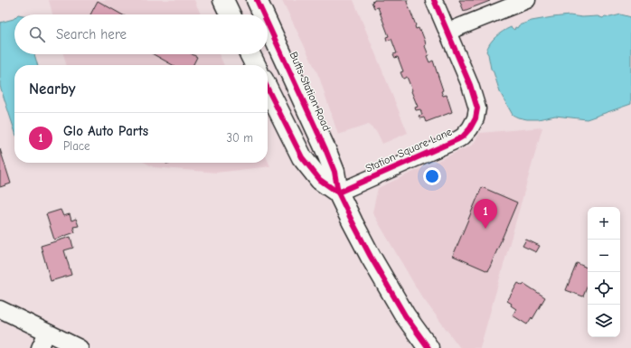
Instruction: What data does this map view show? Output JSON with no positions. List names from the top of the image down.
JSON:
{
  "streets": {
    "main road": ["Butts Station Road"],
    "street": ["Station Square Lane"]
  },
  "crossings": [
    ["Butts Station Road", "Station Square Lane"]
  ],
  "page": {
    "search": "Search here",
    "heading": "Nearby",
    "list": [
      {
        "mark": "1",
        "name": "Glo Auto Parts",
        "note": "Place",
        "value": "30 m"
      }
    ],
    "pins": "1",
    "map_buttons": ["+", "−"]
  }
}
